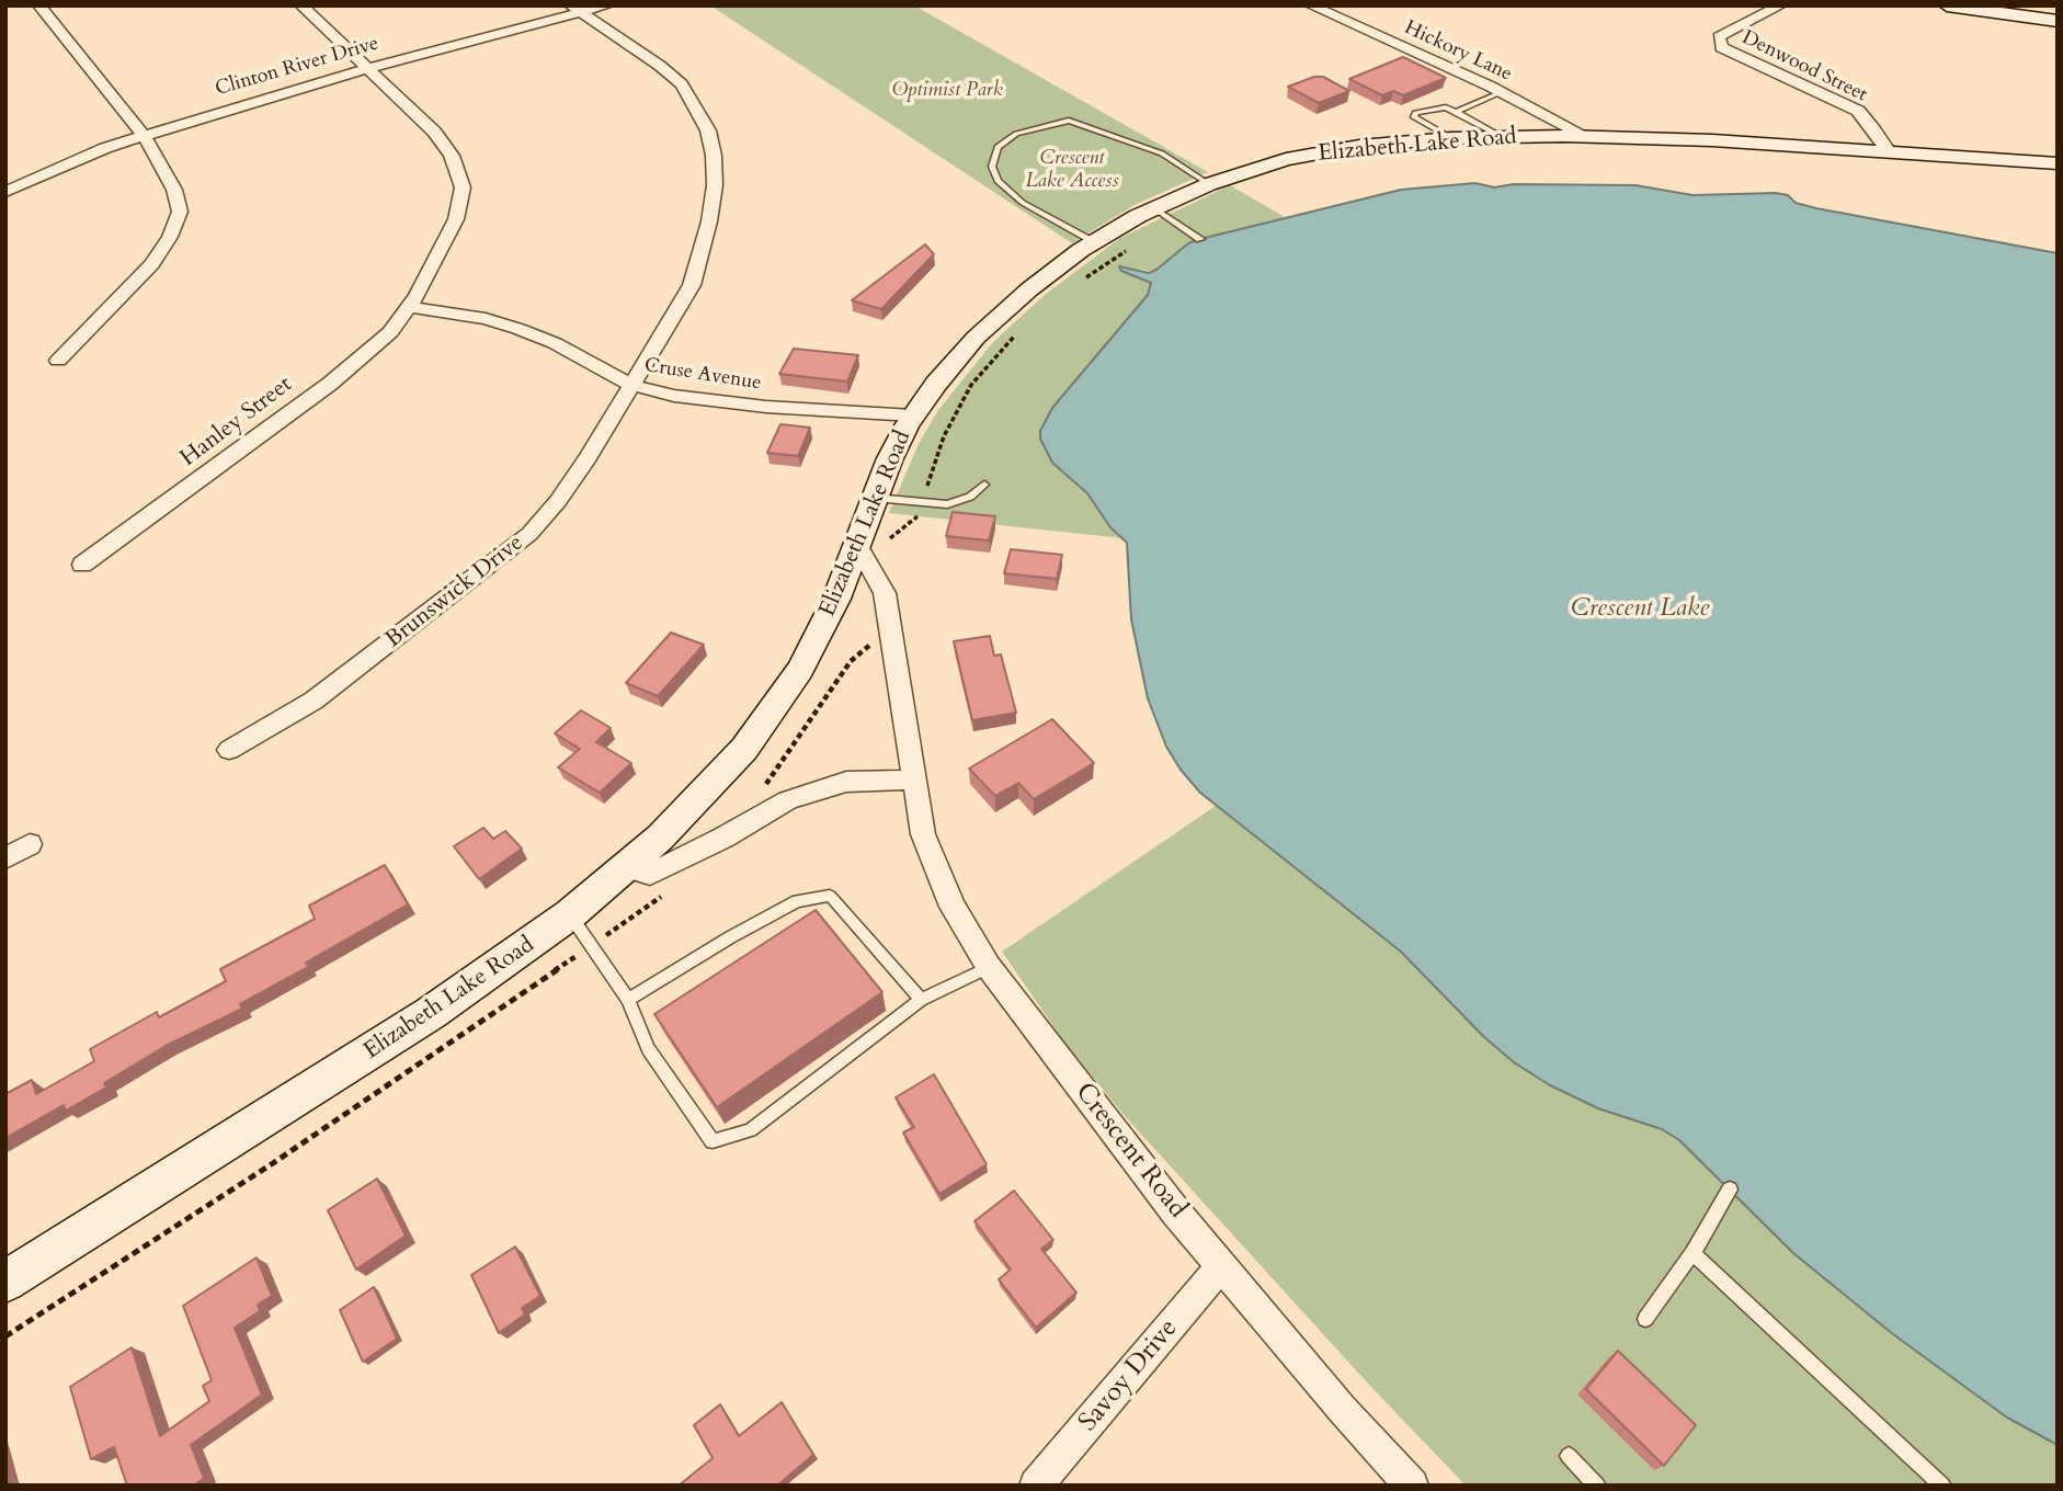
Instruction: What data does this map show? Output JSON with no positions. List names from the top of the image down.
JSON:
{
  "streets": {
    "street": [
      "Hickory Lane",
      "Clinton River Drive",
      "Denwood Street",
      "Elizabeth Lake Road",
      "Cruse Avenue",
      "Hanley Street",
      "Brunswick Drive",
      "Crescent Road",
      "Savoy Drive"
    ]
  },
  "crossings": [
    ["Hickory Lane", "Elizabeth Lake Road"],
    ["Clinton River Drive", "Hanley Street"],
    ["Clinton River Drive", "Brunswick Drive"],
    ["Denwood Street", "Elizabeth Lake Road"],
    ["Elizabeth Lake Road", "Cruse Avenue"],
    ["Elizabeth Lake Road", "Crescent Road"],
    ["Cruse Avenue", "Hanley Street"],
    ["Cruse Avenue", "Brunswick Drive"],
    ["Crescent Road", "Savoy Drive"]
  ],
  "water": ["Crescent Lake"],
  "parks": ["Optimist Park", "Crescent Lake Access"]
}
